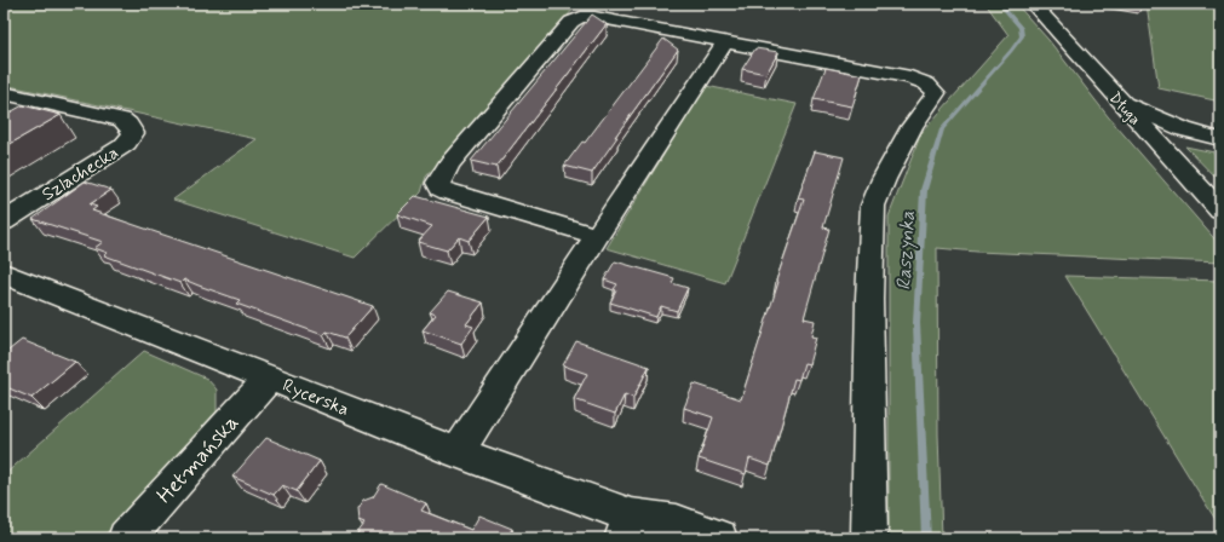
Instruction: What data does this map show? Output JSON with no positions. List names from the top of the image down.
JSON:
{
  "streets": {
    "street": [
      "Długa",
      "Szlachecka",
      "Rycerska",
      "Hetmańska"
    ]
  },
  "crossings": [
    ["Rycerska", "Hetmańska"]
  ],
  "water": ["Raszynka"]
}
